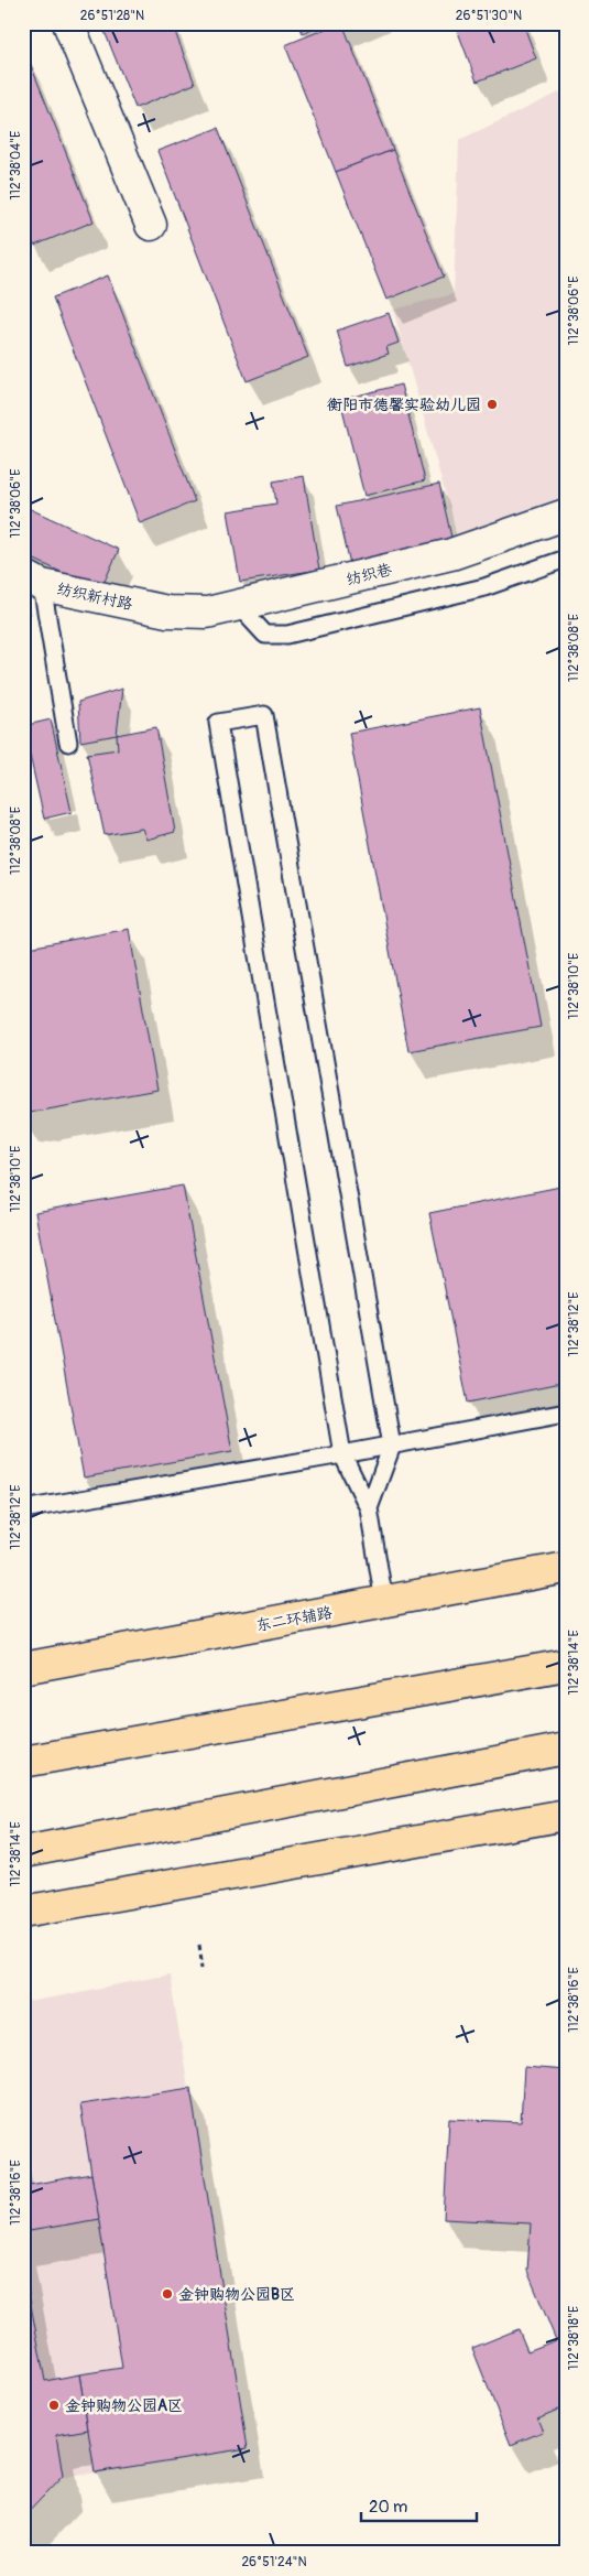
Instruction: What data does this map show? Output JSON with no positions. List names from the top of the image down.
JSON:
{
  "streets": {
    "main road": ["东二环辅路"],
    "street": ["纺织巷", "纺织新村路"]
  },
  "crossings": [
    ["纺织巷", "纺织新村路"]
  ],
  "places": ["衡阳市德馨实验幼儿园", "金钟购物公园B区", "金钟购物公园A区"],
  "scale_bar": "20 m",
  "coordinates": [
    "26°51'28\"N",
    "26°51'30\"N",
    "112°38'04\"E",
    "112°38'06\"E",
    "112°38'08\"E",
    "112°38'10\"E",
    "112°38'12\"E",
    "112°38'14\"E",
    "112°38'16\"E",
    "112°38'18\"E",
    "26°51'24\"N"
  ]
}
